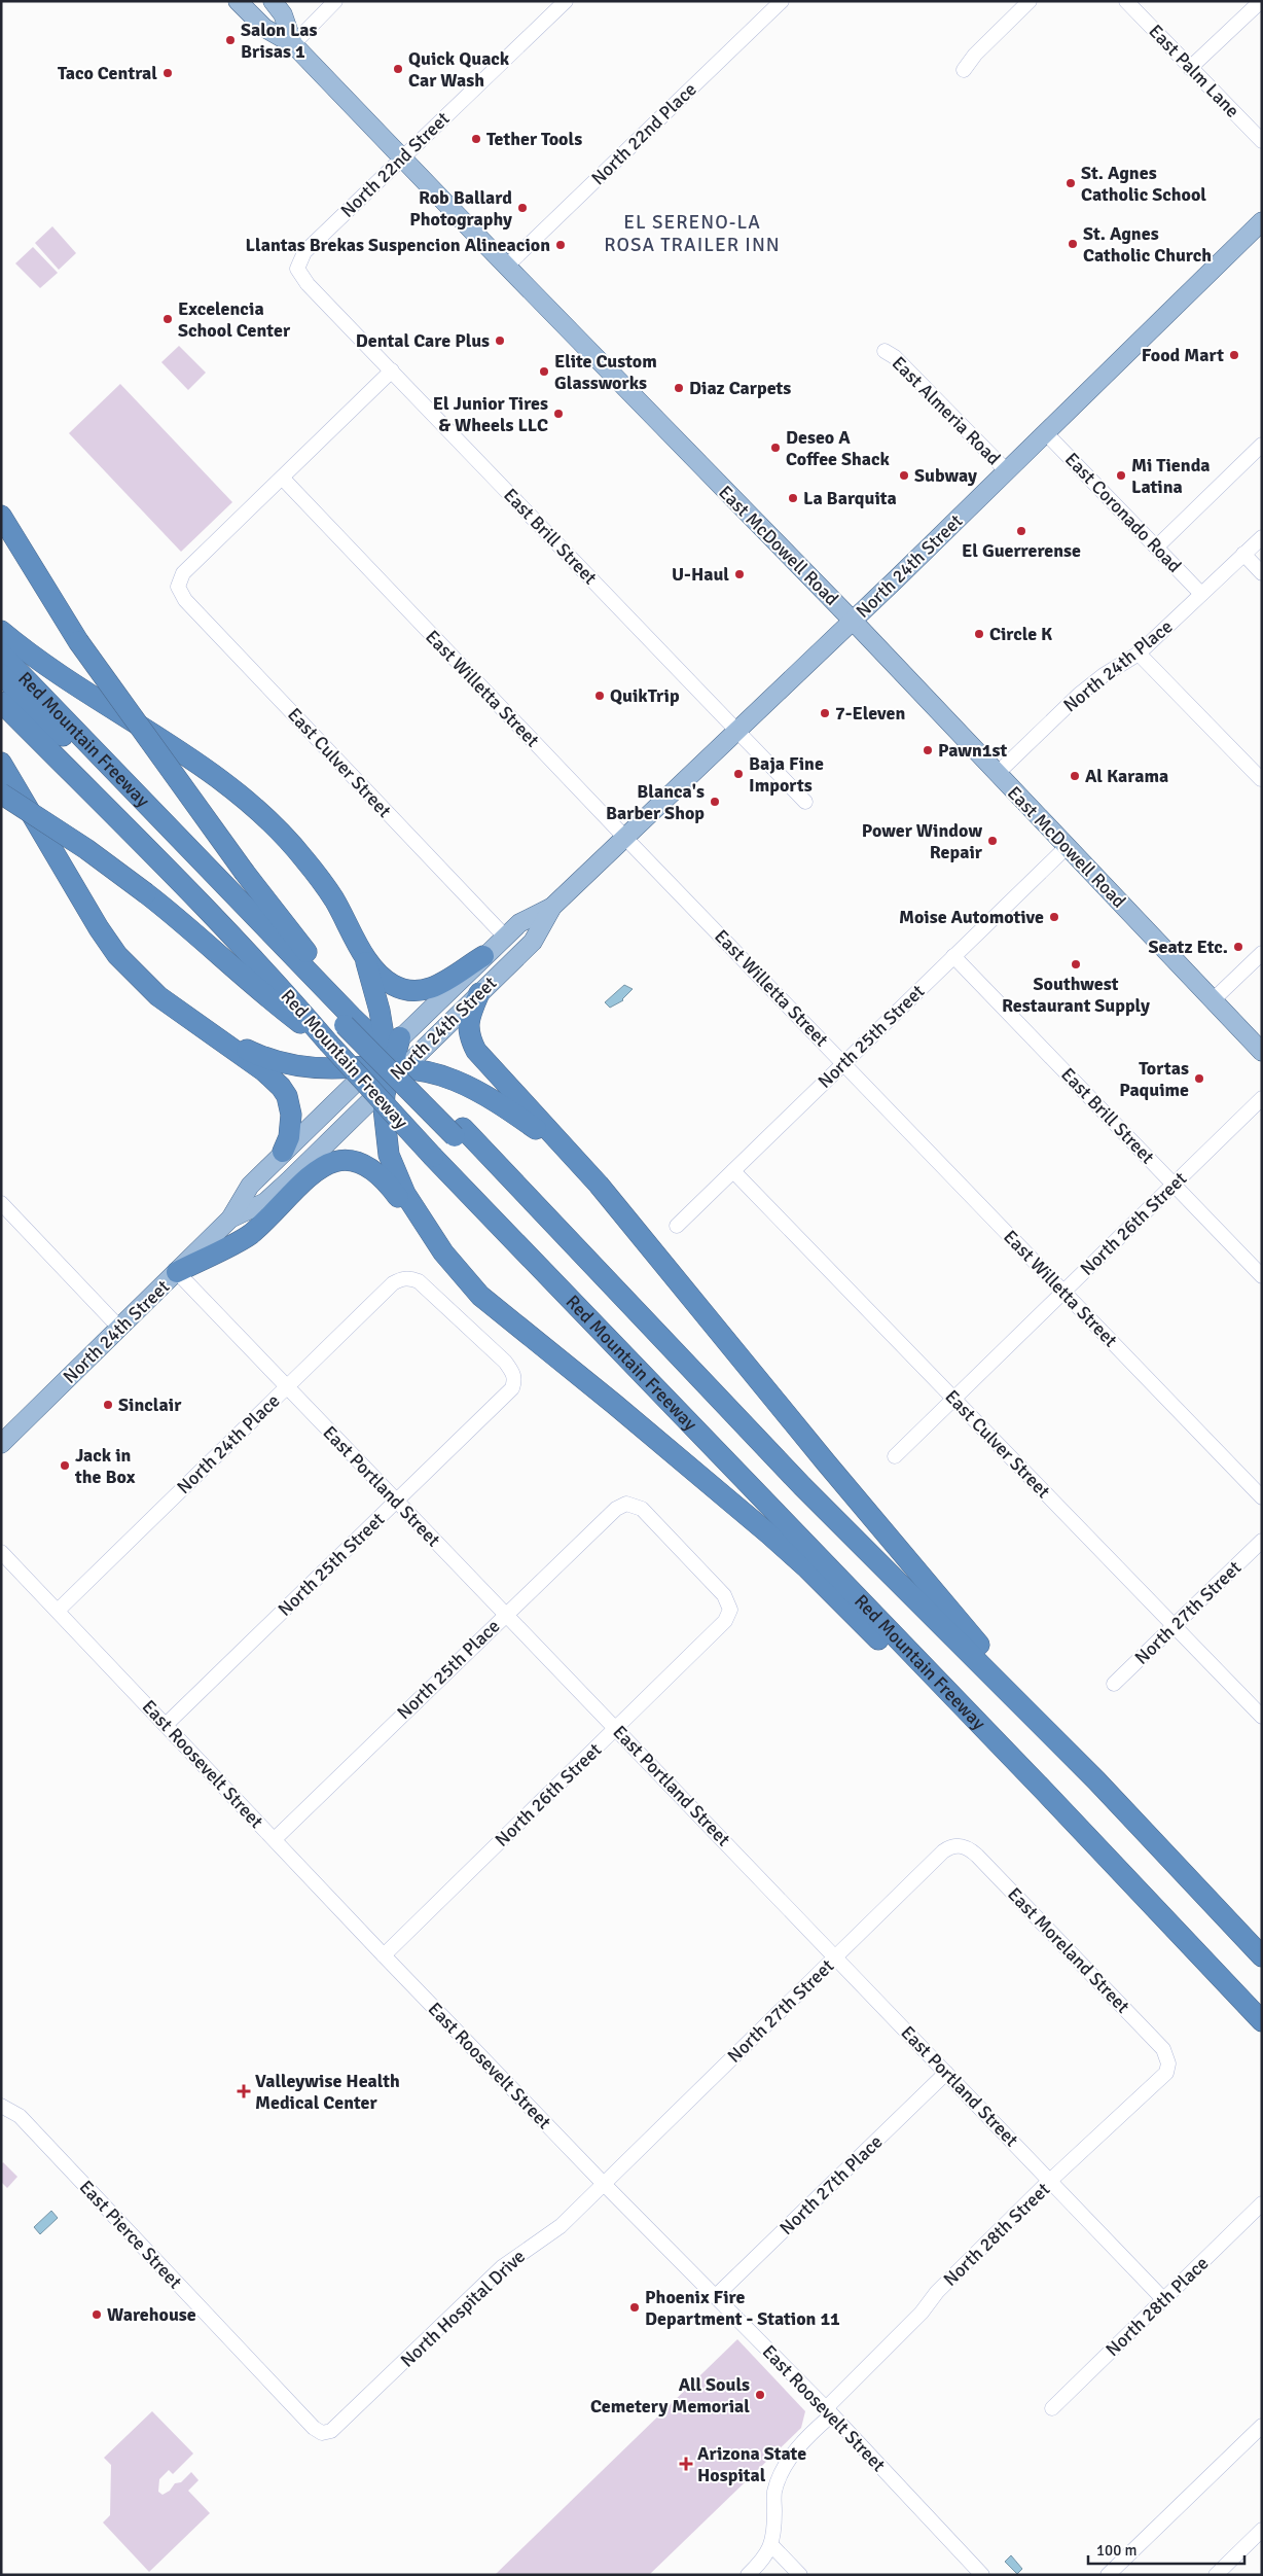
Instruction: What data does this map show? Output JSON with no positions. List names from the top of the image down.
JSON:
{
  "streets": {
    "highway": ["Red Mountain Freeway"],
    "main road": ["East McDowell Road", "North 24th Street"],
    "street": [
      "East Palm Lane",
      "North 22nd Place",
      "North 22nd Street",
      "East Almeria Road",
      "East Coronado Road",
      "East Brill Street",
      "North 24th Place",
      "East Willetta Street",
      "East Culver Street",
      "North 25th Street",
      "North 26th Street",
      "East Portland Street",
      "North 27th Street",
      "North 25th Place",
      "East Roosevelt Street",
      "East Moreland Street",
      "North 27th Place",
      "East Pierce Street",
      "North 28th Street",
      "North 28th Place",
      "North Hospital Drive"
    ]
  },
  "crossings": [
    ["North 22nd Place", "East McDowell Road"],
    ["North 22nd Street", "East Brill Street"],
    ["North 22nd Street", "East McDowell Road"],
    ["East Almeria Road", "North 24th Street"],
    ["East Coronado Road", "North 24th Street"],
    ["East Coronado Road", "North 24th Place"],
    ["East Brill Street", "North 24th Street"],
    ["East Brill Street", "North 25th Street"],
    ["East Brill Street", "North 26th Street"],
    ["East McDowell Road", "North 24th Street"],
    ["East McDowell Road", "North 24th Place"],
    ["East McDowell Road", "North 25th Street"],
    ["North 24th Street", "East Willetta Street"],
    ["North 24th Street", "Red Mountain Freeway"],
    ["North 24th Street", "East Culver Street"],
    ["North 24th Street", "East Portland Street"],
    ["North 24th Place", "North 25th Street"],
    ["North 24th Place", "East Portland Street"],
    ["North 24th Place", "East Roosevelt Street"],
    ["East Willetta Street", "East Culver Street"],
    ["East Willetta Street", "North 25th Street"],
    ["East Willetta Street", "North 26th Street"],
    ["East Culver Street", "North 25th Street"],
    ["East Culver Street", "North 26th Street"],
    ["East Culver Street", "North 27th Street"],
    ["North 25th Street", "East Portland Street"],
    ["North 25th Street", "East Roosevelt Street"],
    ["North 26th Street", "East Portland Street"],
    ["North 26th Street", "North 25th Place"],
    ["North 26th Street", "East Roosevelt Street"],
    ["East Portland Street", "North 27th Street"],
    ["East Portland Street", "North 25th Place"],
    ["East Portland Street", "North 27th Place"],
    ["East Portland Street", "North 28th Street"],
    ["East Portland Street", "North 28th Place"],
    ["North 27th Street", "East Roosevelt Street"],
    ["North 27th Street", "East Moreland Street"],
    ["North 27th Street", "North Hospital Drive"],
    ["North 25th Place", "East Roosevelt Street"],
    ["East Roosevelt Street", "North 27th Place"],
    ["East Roosevelt Street", "North 28th Street"],
    ["East Roosevelt Street", "North Hospital Drive"],
    ["East Moreland Street", "North 28th Street"],
    ["East Pierce Street", "North Hospital Drive"]
  ],
  "districts": ["EL SERENO-LA ROSA TRAILER INN"],
  "places": {
    "other": [
      "Salon Las Brisas 1",
      "Quick Quack Car Wash",
      "Taco Central",
      "Tether Tools",
      "St. Agnes Catholic School",
      "Rob Ballard Photography",
      "St. Agnes Catholic Church",
      "Llantas Brekas Suspencion Alineacion",
      "Excelencia School Center",
      "Dental Care Plus",
      "Food Mart",
      "Elite Custom Glassworks",
      "Diaz Carpets",
      "El Junior Tires & Wheels LLC",
      "Deseo A Coffee Shack",
      "Subway",
      "Mi Tienda Latina",
      "La Barquita",
      "El Guerrerense",
      "U-Haul",
      "Circle K",
      "QuikTrip",
      "7-Eleven",
      "Pawn1st",
      "Baja Fine Imports",
      "Al Karama",
      "Blanca's Barber Shop",
      "Power Window Repair",
      "Moise Automotive",
      "Seatz Etc.",
      "Southwest Restaurant Supply",
      "Tortas Paquime",
      "Sinclair",
      "Jack in the Box",
      "Phoenix Fire Department - Station 11",
      "Warehouse",
      "All Souls Cemetery Memorial"
    ],
    "health": ["Valleywise Health Medical Center", "Arizona State Hospital"]
  },
  "scale_bar": "100 m"
}
